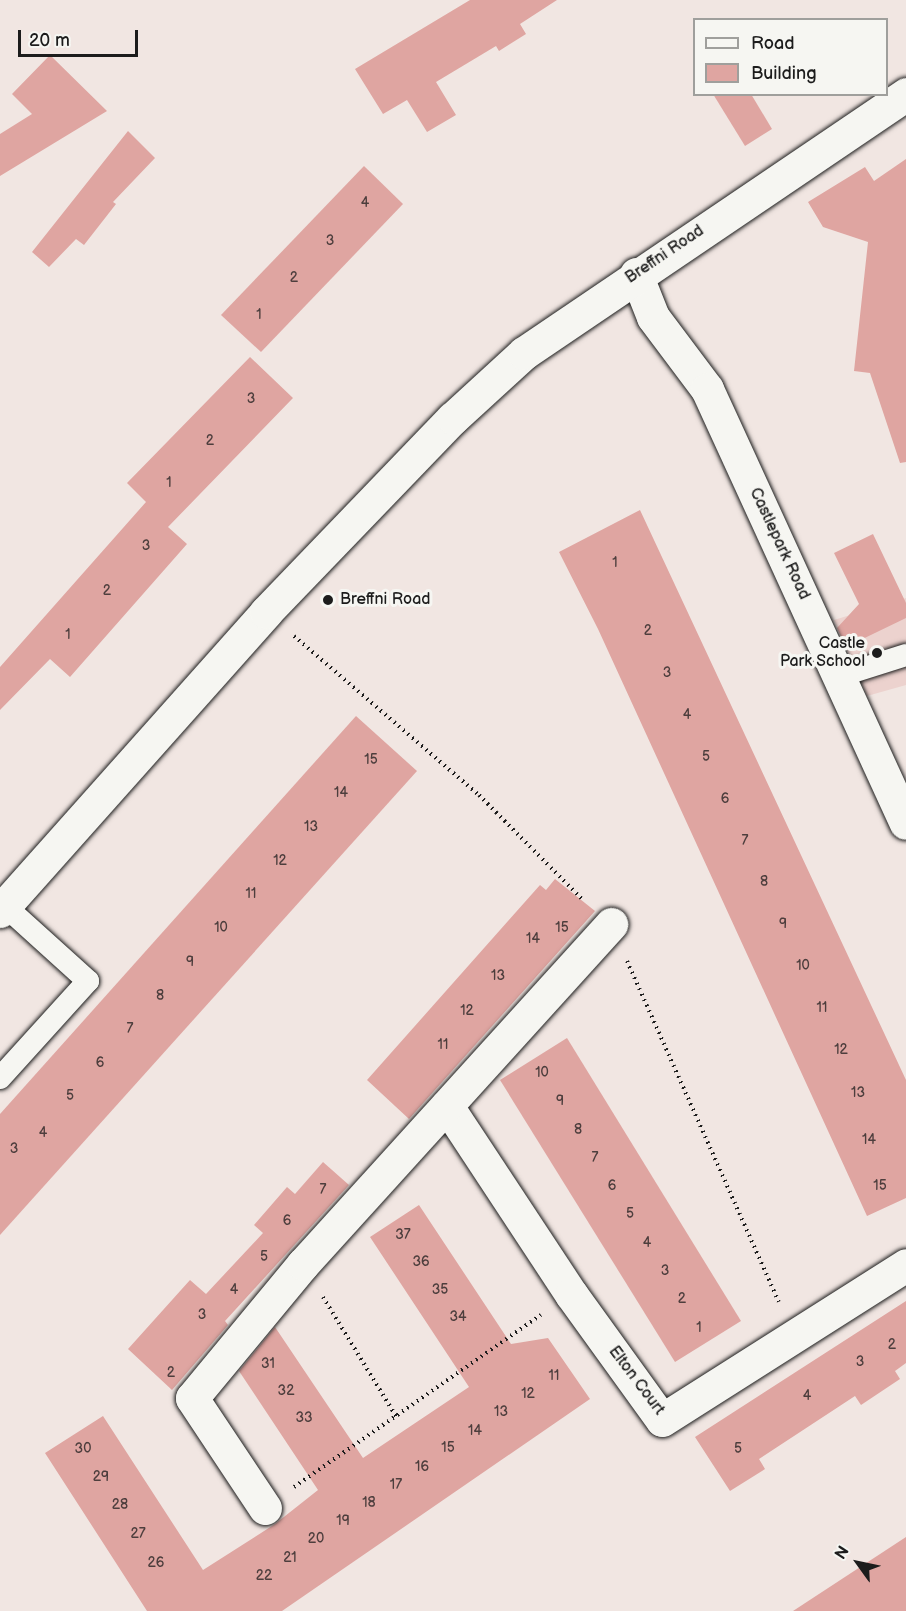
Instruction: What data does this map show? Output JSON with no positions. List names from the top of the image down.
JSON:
{
  "streets": {
    "street": ["Breffni Road", "Castlepark Road", "Elton Court"]
  },
  "crossings": [
    ["Breffni Road", "Castlepark Road"]
  ],
  "places": ["Breffni Road", "Castle Park School"],
  "house_numbers": [
    "4",
    "3",
    "2",
    "1",
    "3",
    "2",
    "1",
    "3",
    "1",
    "2",
    "2",
    "1",
    "3",
    "4",
    "5",
    "15",
    "14",
    "6",
    "13",
    "7",
    "12",
    "8",
    "11",
    "9",
    "10",
    "15",
    "14",
    "9",
    "10",
    "13",
    "8",
    "11",
    "12",
    "7",
    "11",
    "12",
    "6",
    "10",
    "13",
    "5",
    "9",
    "8",
    "4",
    "14",
    "3",
    "7",
    "6",
    "15",
    "7",
    "5",
    "6",
    "37",
    "4",
    "5",
    "36",
    "3",
    "4",
    "35",
    "2",
    "3",
    "34",
    "1",
    "2",
    "3",
    "31",
    "2",
    "11",
    "32",
    "12",
    "4",
    "13",
    "33",
    "14",
    "15",
    "30",
    "5",
    "16",
    "29",
    "17",
    "18",
    "28",
    "19",
    "27",
    "20",
    "21",
    "26",
    "22"
  ],
  "legend": ["Road", "Building"],
  "scale_bar": "20 m",
  "north": "top left"
}
